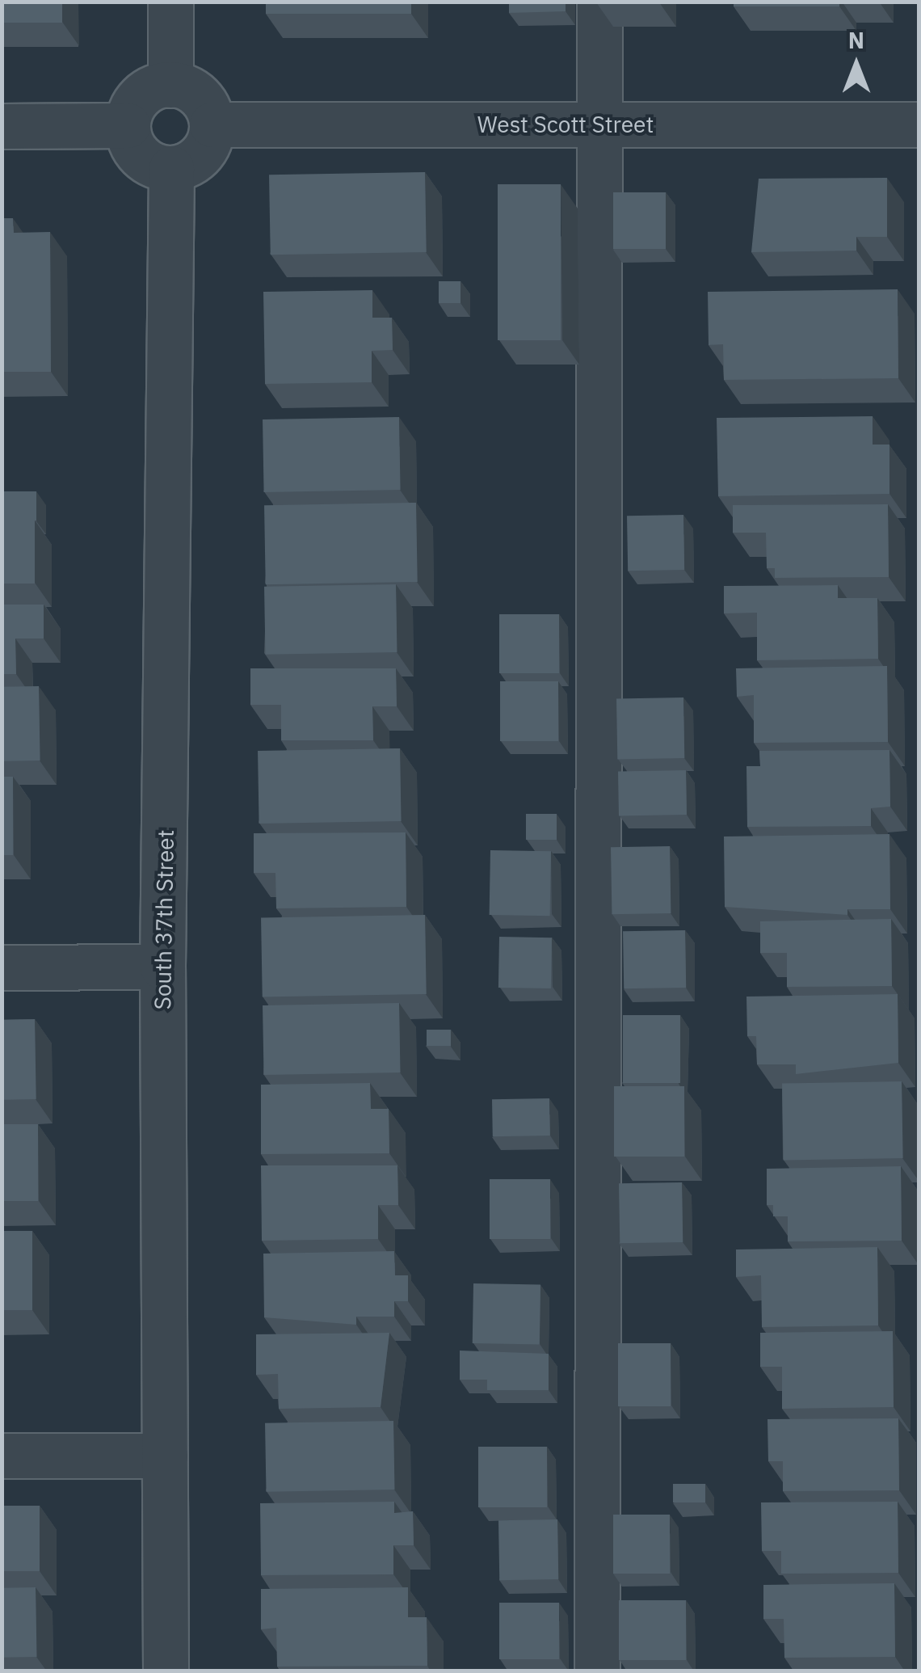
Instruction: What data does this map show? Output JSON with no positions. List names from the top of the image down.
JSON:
{
  "streets": {
    "street": ["West Scott Street", "South 37th Street"]
  },
  "crossings": [
    ["West Scott Street", "South 37th Street"]
  ],
  "north": "top"
}
